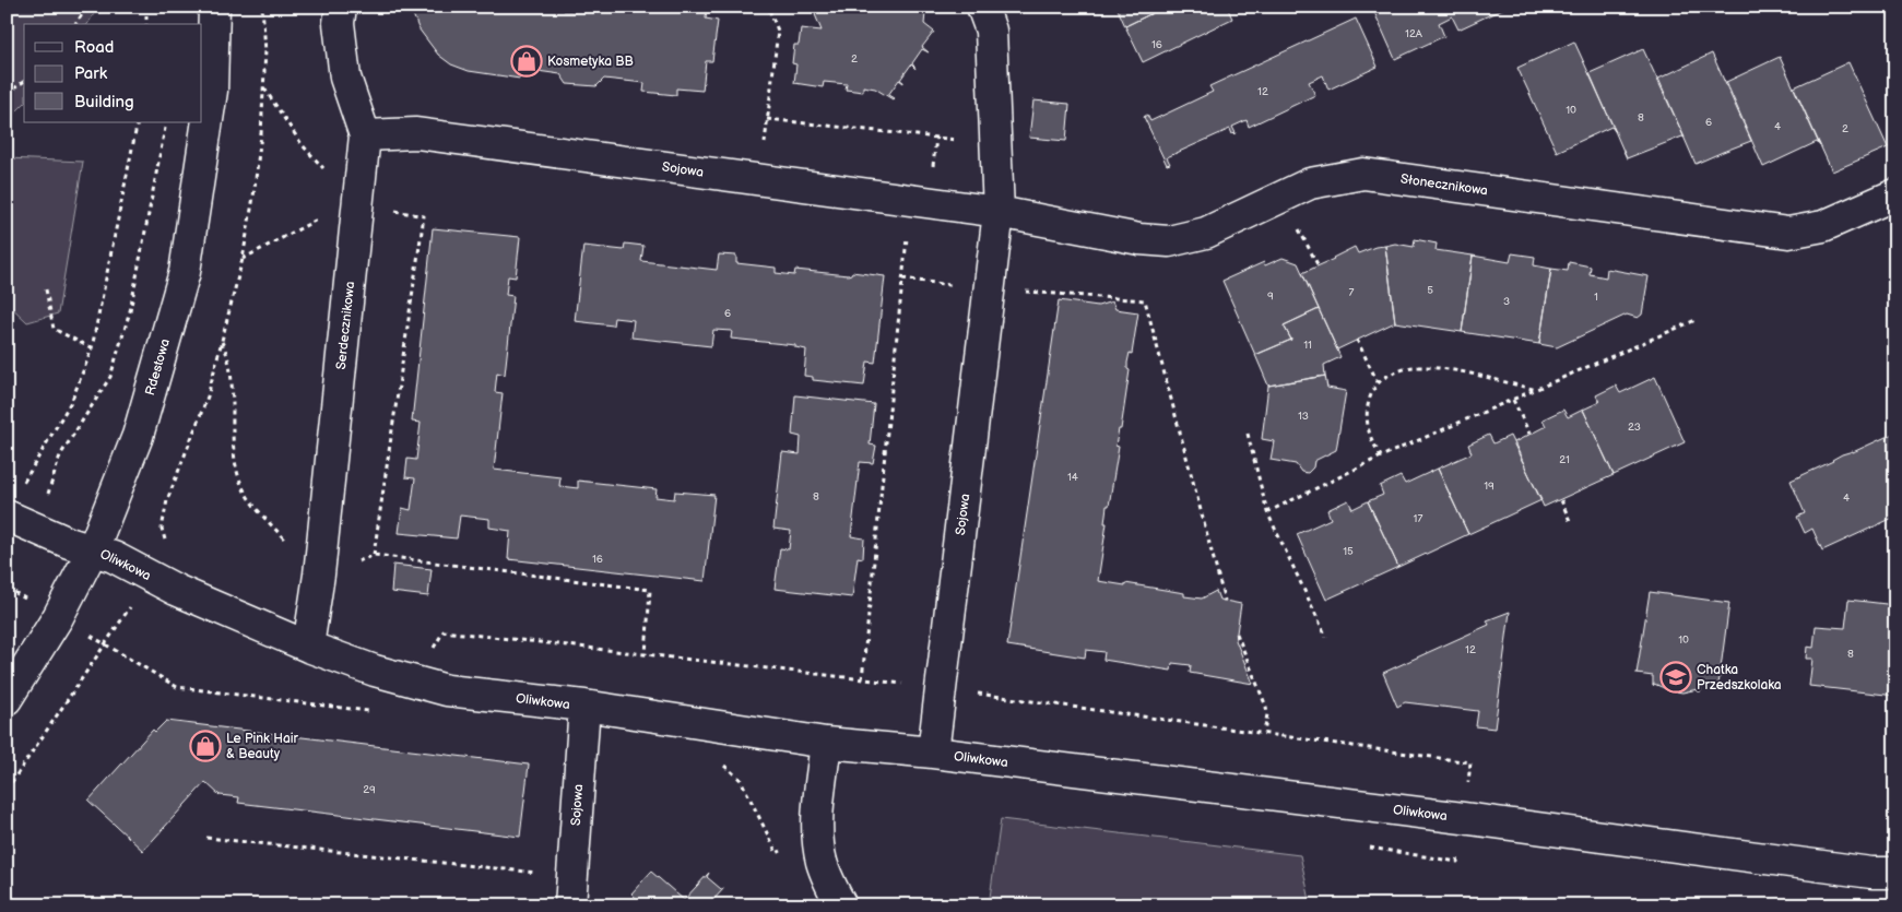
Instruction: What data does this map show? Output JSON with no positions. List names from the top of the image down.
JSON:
{
  "streets": {
    "street": [
      "Sojowa",
      "Słonecznikowa",
      "Serdecznikowa",
      "Rdestowa",
      "Oliwkowa"
    ]
  },
  "crossings": [
    ["Sojowa", "Słonecznikowa"],
    ["Sojowa", "Serdecznikowa"],
    ["Sojowa", "Oliwkowa"],
    ["Serdecznikowa", "Oliwkowa"],
    ["Rdestowa", "Oliwkowa"]
  ],
  "places": {
    "shop": ["Kosmetyka BB", "Le Pink Hair & Beauty"],
    "school or university": ["Chatka Przedszkolaka"]
  },
  "house_numbers": [
    "12A",
    "16",
    "2",
    "12",
    "10",
    "8",
    "6",
    "4",
    "2",
    "5",
    "7",
    "9",
    "1",
    "3",
    "6",
    "11",
    "13",
    "23",
    "21",
    "14",
    "19",
    "8",
    "4",
    "17",
    "15",
    "16",
    "10",
    "12",
    "8",
    "29"
  ],
  "legend": ["Road", "Park", "Building"]
}
